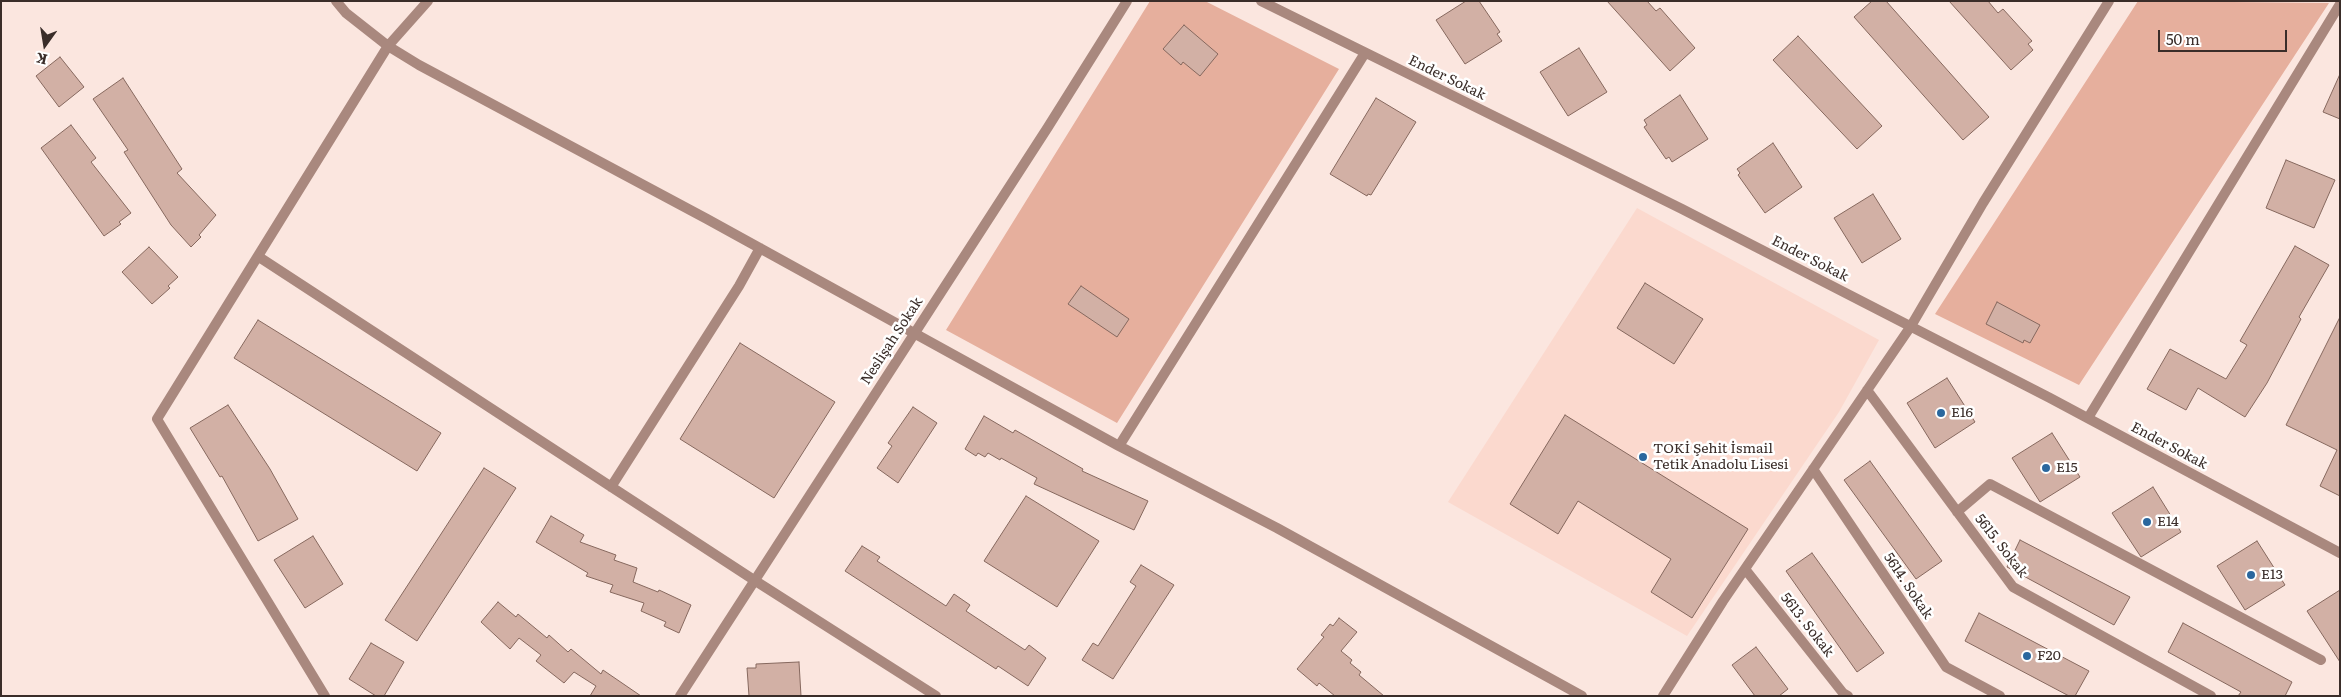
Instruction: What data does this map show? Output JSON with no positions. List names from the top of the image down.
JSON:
{
  "streets": {
    "street": [
      "Ender Sokak",
      "Neslişah Sokak",
      "5615. Sokak",
      "5614. Sokak",
      "5613. Sokak"
    ]
  },
  "places": [
    "E16",
    "TOKİ Şehit İsmail Tetik Anadolu Lisesi",
    "E15",
    "E14",
    "E13",
    "F20"
  ],
  "scale_bar": "50 m",
  "north": "bottom"
}
